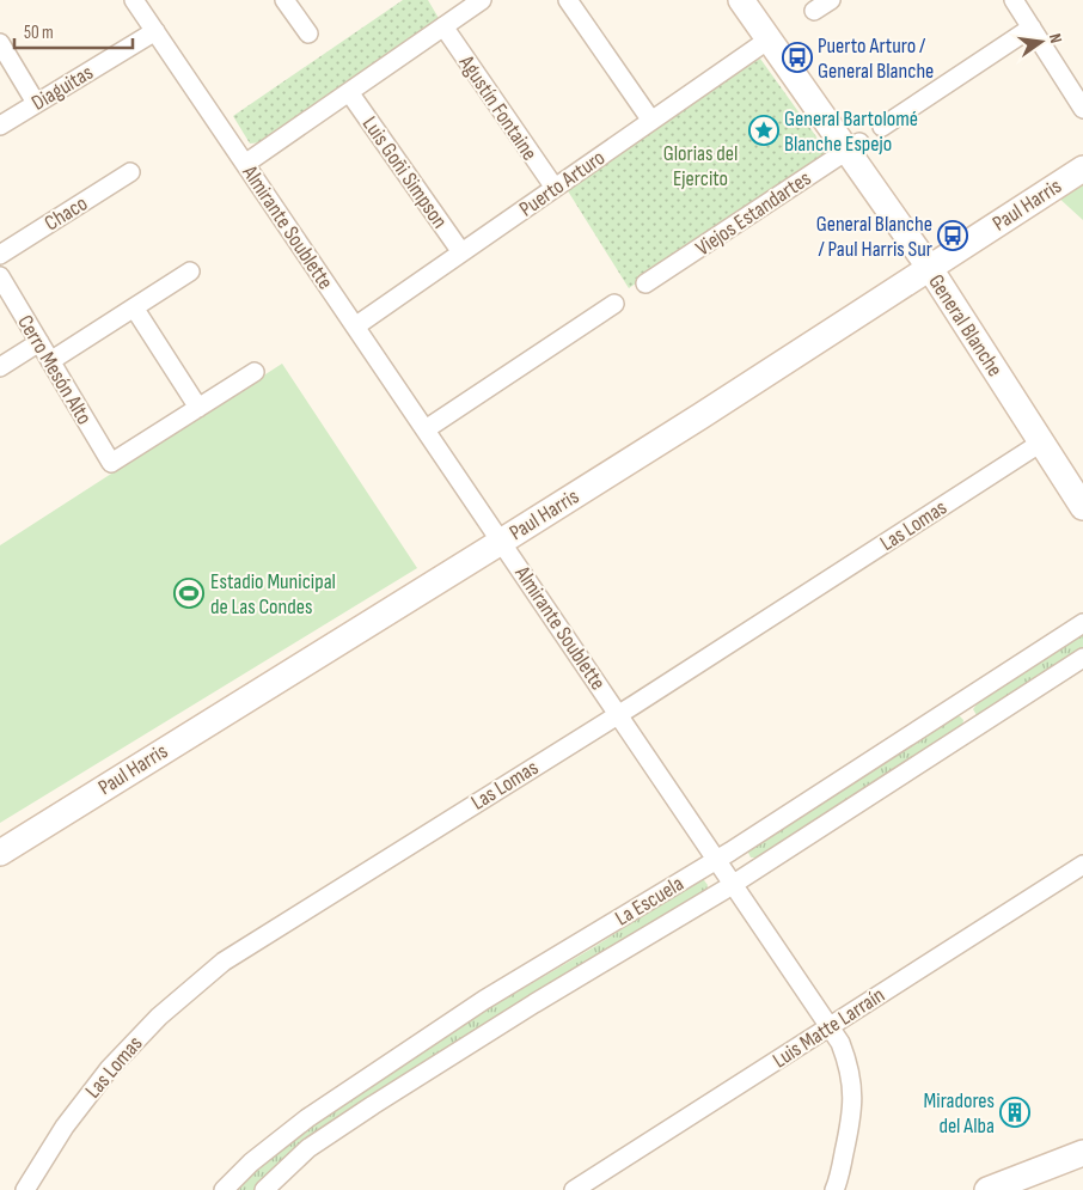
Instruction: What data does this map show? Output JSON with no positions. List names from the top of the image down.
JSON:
{
  "streets": {
    "street": [
      "Diaguitas",
      "Agustín Fontaine",
      "Luis Goñi Simpson",
      "Puerto Arturo",
      "Paul Harris",
      "Chaco",
      "Viejos Estandartes",
      "Almirante Soublette",
      "General Blanche",
      "Cerro Mesón Alto",
      "Las Lomas",
      "La Escuela",
      "Luis Matte Larraín"
    ]
  },
  "crossings": [
    ["Diaguitas", "Almirante Soublette"],
    ["Agustín Fontaine", "Puerto Arturo"],
    ["Luis Goñi Simpson", "Puerto Arturo"],
    ["Puerto Arturo", "Almirante Soublette"],
    ["Puerto Arturo", "General Blanche"],
    ["Paul Harris", "Almirante Soublette"],
    ["Paul Harris", "General Blanche"],
    ["Viejos Estandartes", "General Blanche"],
    ["Almirante Soublette", "Las Lomas"],
    ["Almirante Soublette", "La Escuela"],
    ["Almirante Soublette", "Luis Matte Larraín"],
    ["General Blanche", "Las Lomas"]
  ],
  "parks": ["Glorias del Ejercito"],
  "places": {
    "bus stop": ["Puerto Arturo / General Blanche", "General Blanche / Paul Harris Sur"],
    "place": ["General Bartolomé Blanche Espejo"],
    "sports": ["Estadio Municipal de Las Condes"],
    "building": ["Miradores del Alba"]
  },
  "scale_bar": "50 m",
  "north": "right"
}
